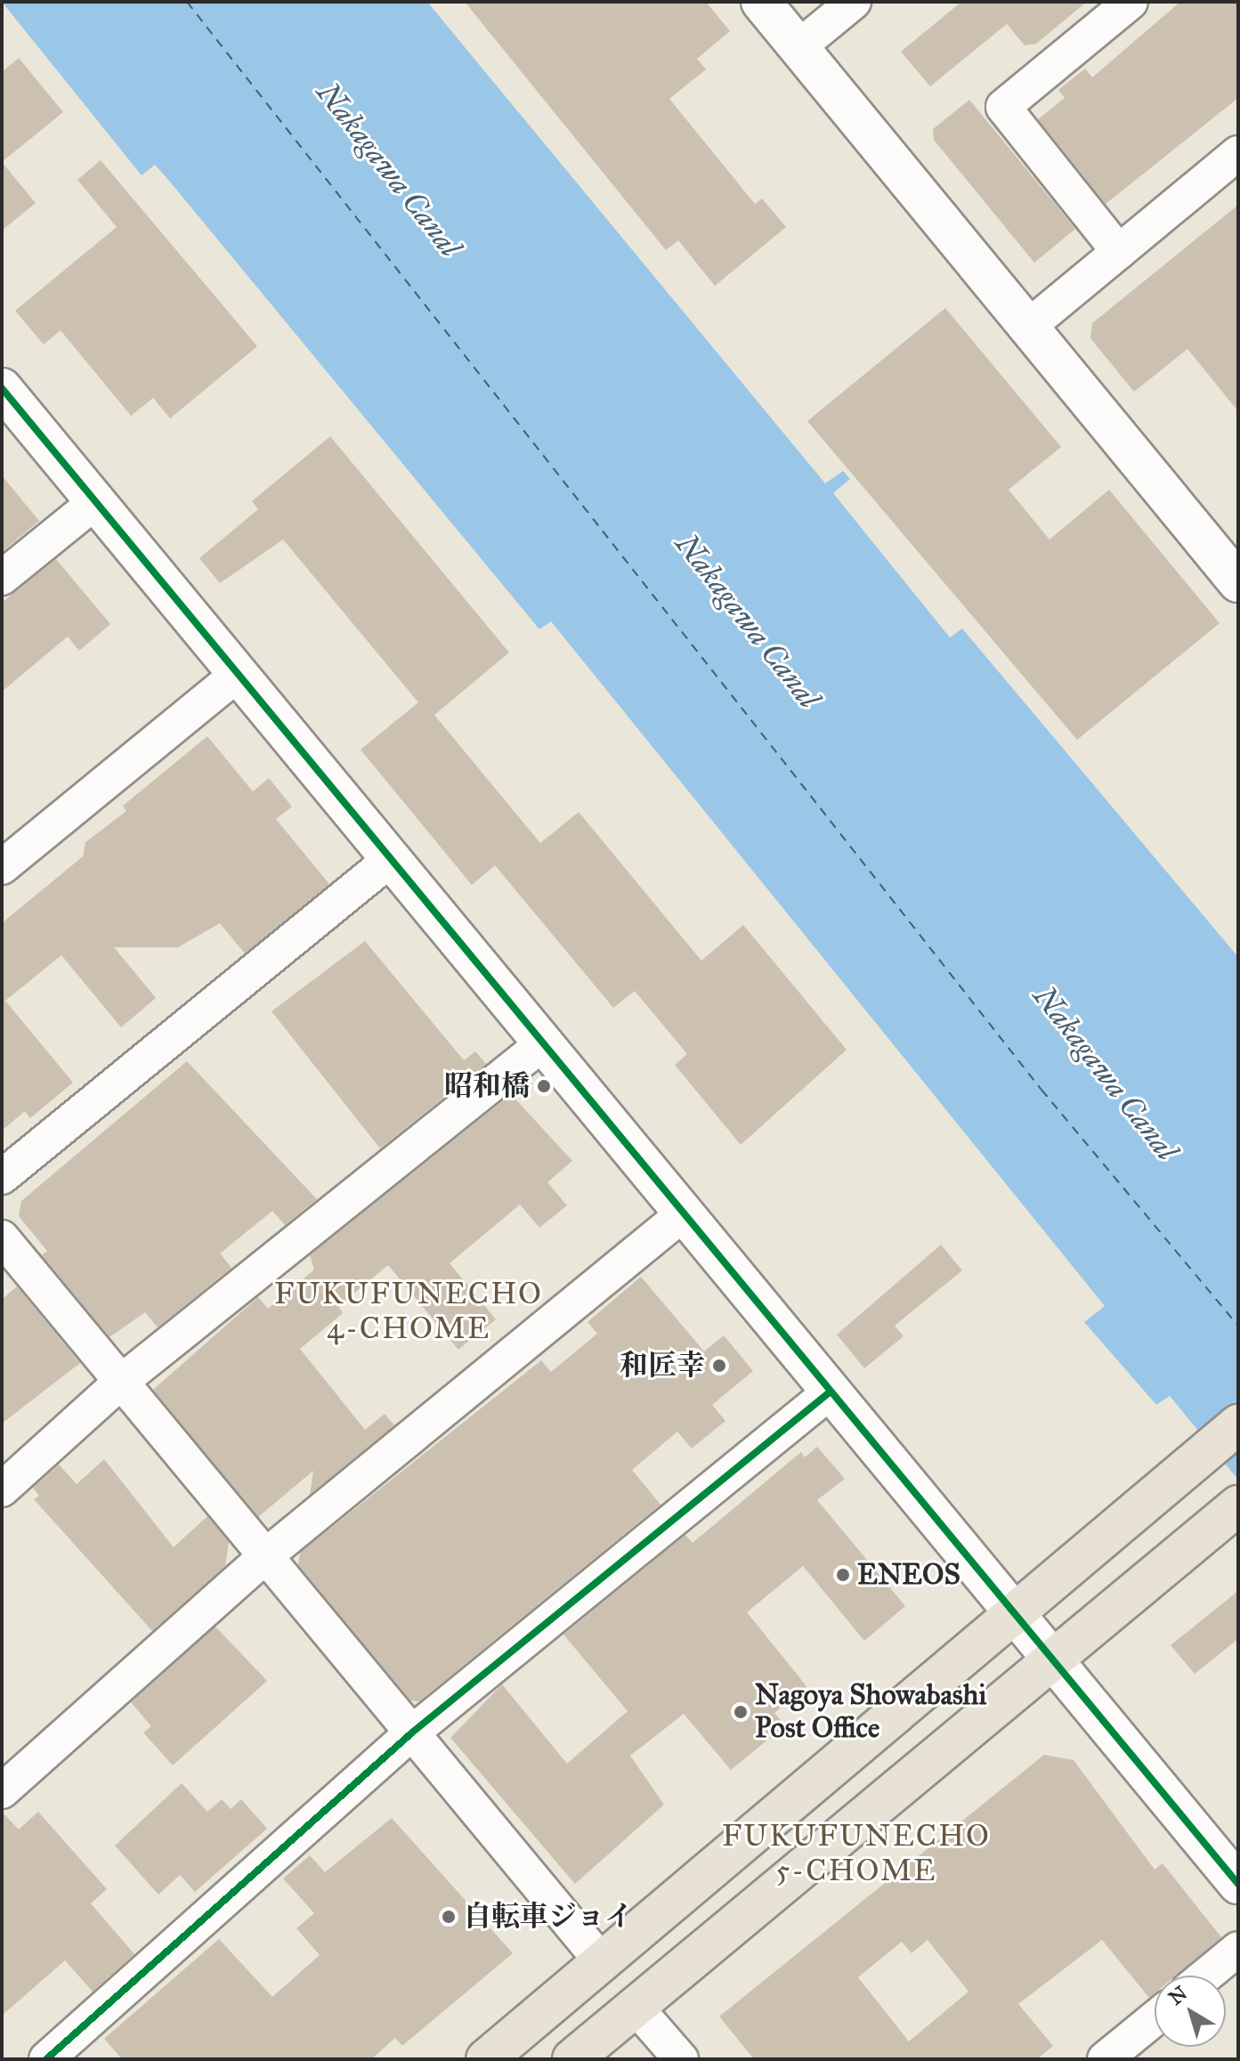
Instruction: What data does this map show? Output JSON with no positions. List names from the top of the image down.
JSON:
{
  "districts": ["FUKUFUNECHO 4-CHOME", "FUKUFUNECHO 5-CHOME"],
  "water": ["Nakagawa Canal"],
  "places": [
    "昭和橋",
    "和匠幸",
    "ENEOS",
    "Nagoya Showabashi Post Office",
    "自転車ジョイ"
  ],
  "north": "top left"
}
